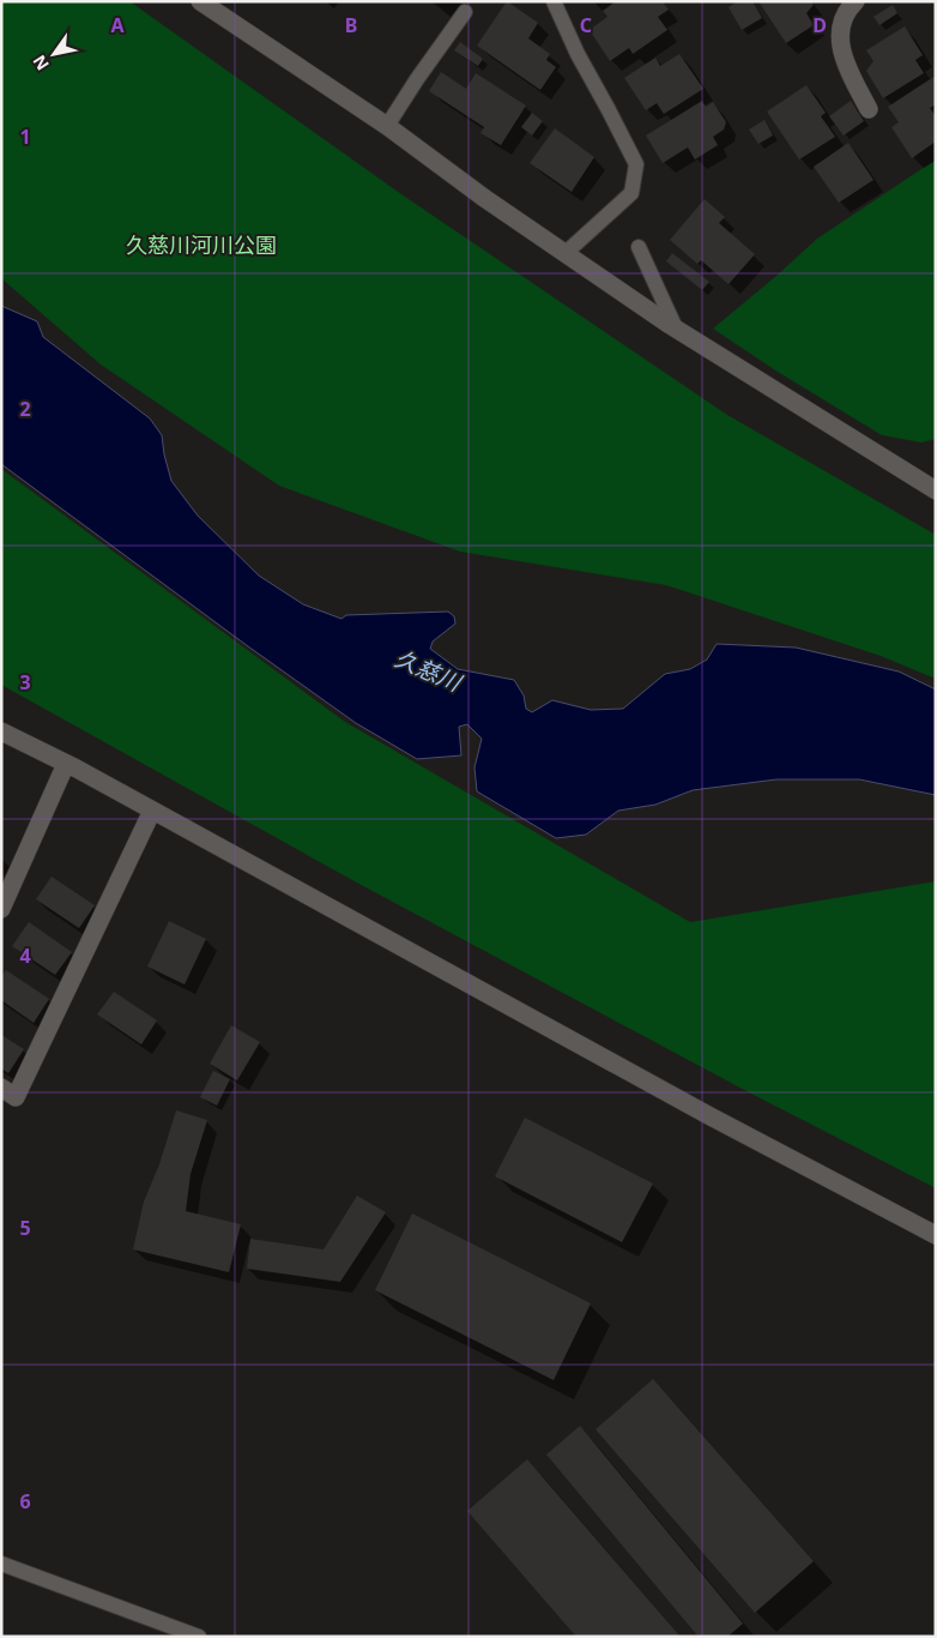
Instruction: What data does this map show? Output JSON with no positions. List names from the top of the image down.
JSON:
{
  "water": ["久慈川"],
  "parks": ["久慈川河川公園"],
  "north": "bottom left",
  "grid": {
    "columns": [
      "A",
      "B",
      "C",
      "D"
    ],
    "rows": [
      "1",
      "2",
      "3",
      "4",
      "5",
      "6"
    ]
  }
}
